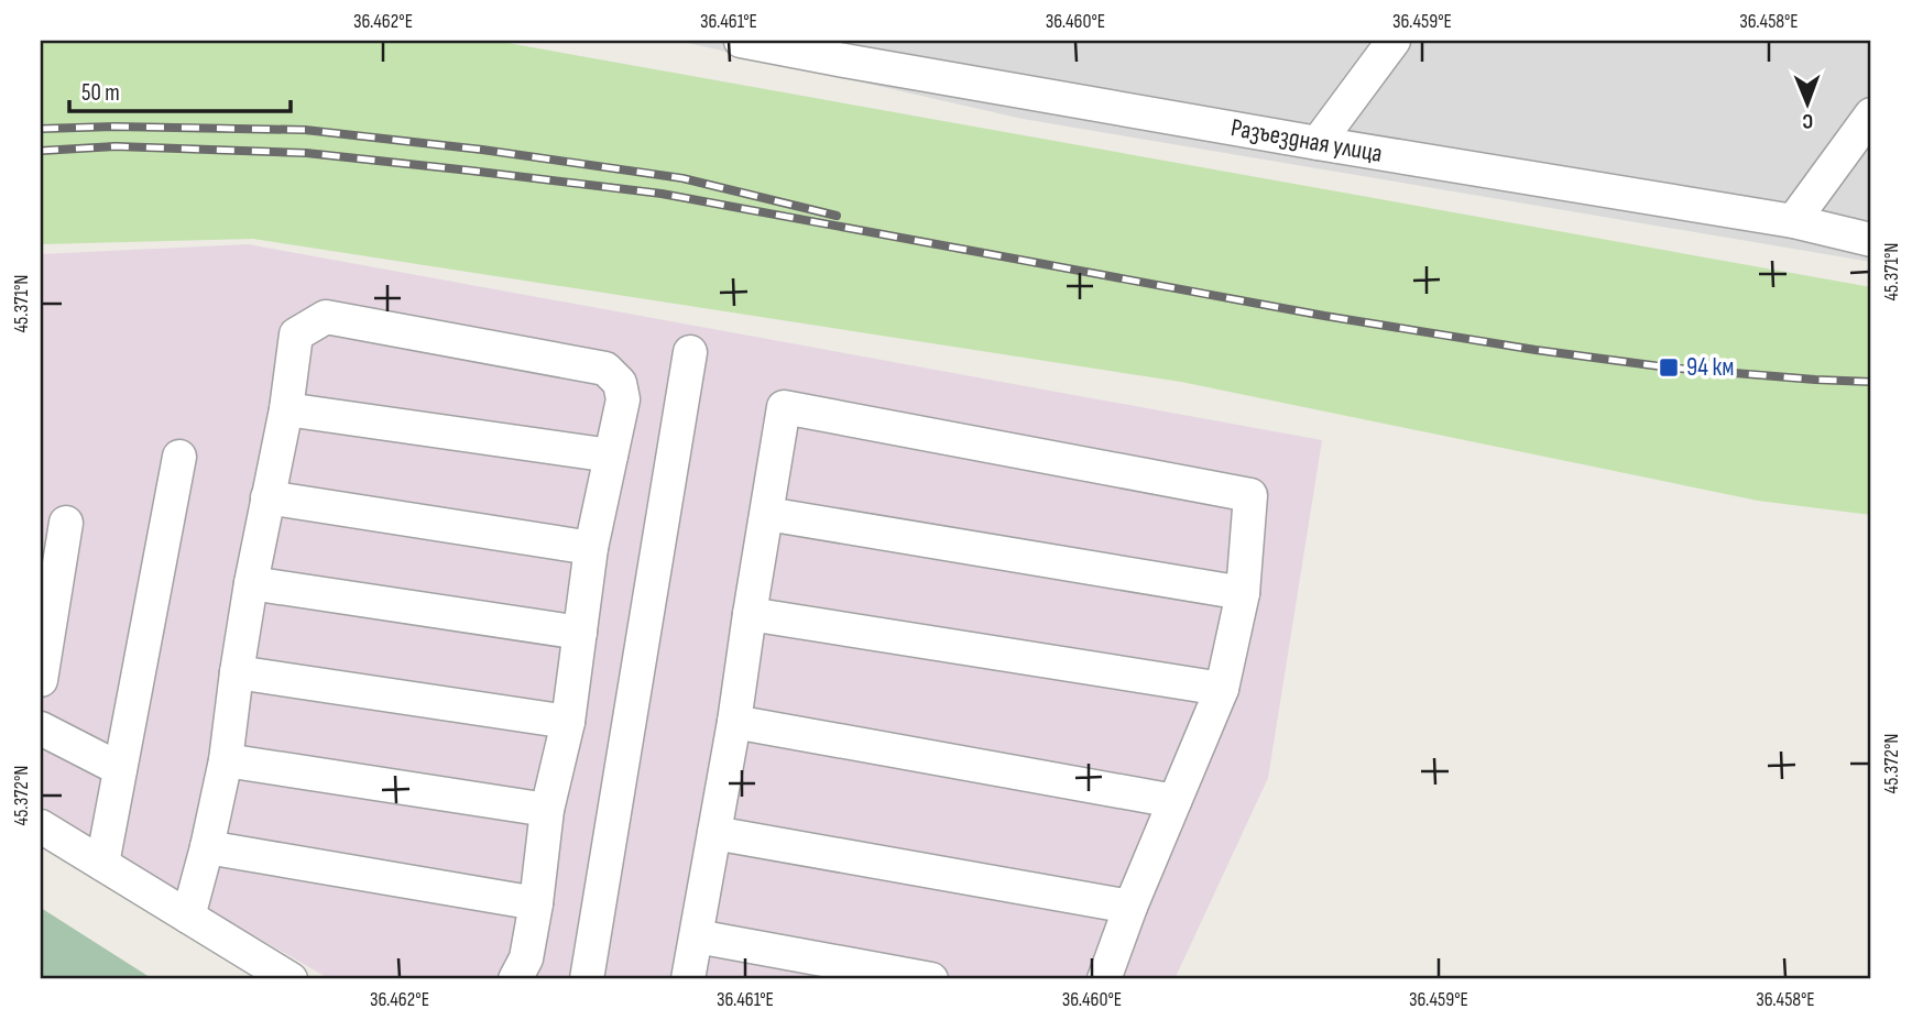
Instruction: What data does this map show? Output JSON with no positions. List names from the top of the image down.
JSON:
{
  "streets": {
    "street": ["Разъездная улица"]
  },
  "places": {
    "transit": ["94 км"]
  },
  "scale_bar": "50 m",
  "north": "bottom",
  "coordinates": [
    "36.462°E",
    "36.461°E",
    "36.460°E",
    "36.459°E",
    "36.458°E",
    "45.371°N",
    "45.372°N"
  ]
}
